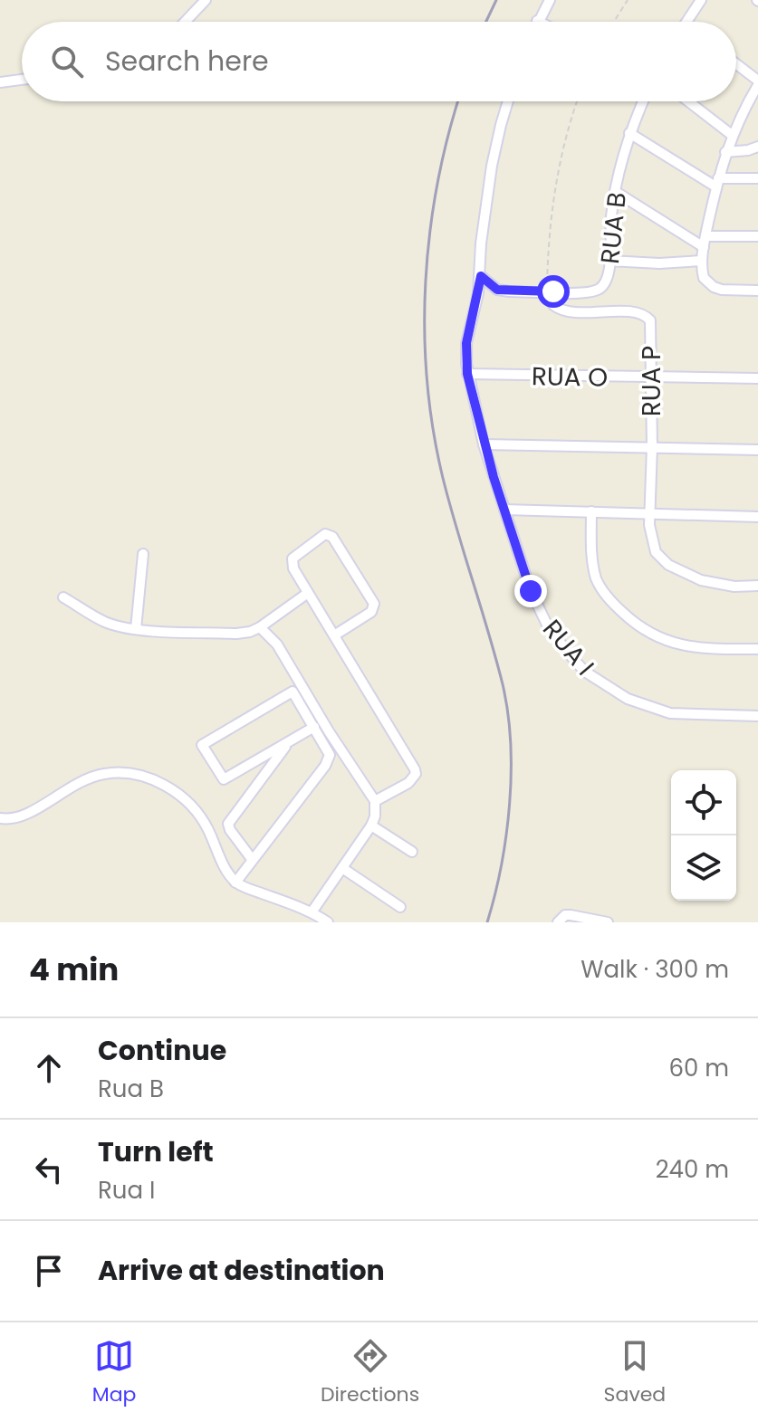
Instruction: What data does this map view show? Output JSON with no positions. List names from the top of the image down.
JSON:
{
  "streets": {
    "street": [
      "RUA B",
      "RUA O",
      "RUA P",
      "RUA I"
    ]
  },
  "crossings": [
    ["RUA B", "RUA P"],
    ["RUA B", "RUA I"],
    ["RUA O", "RUA P"],
    ["RUA O", "RUA I"]
  ],
  "page": {
    "search": "Search here",
    "heading": ["4 min", "Walk · 300 m"],
    "list": [
      ["Continue", "Rua B", "60 m"],
      ["Turn left", "Rua I", "240 m"],
      "Arrive at destination"
    ],
    "nav": ["Map", "Directions", "Saved"]
  }
}
